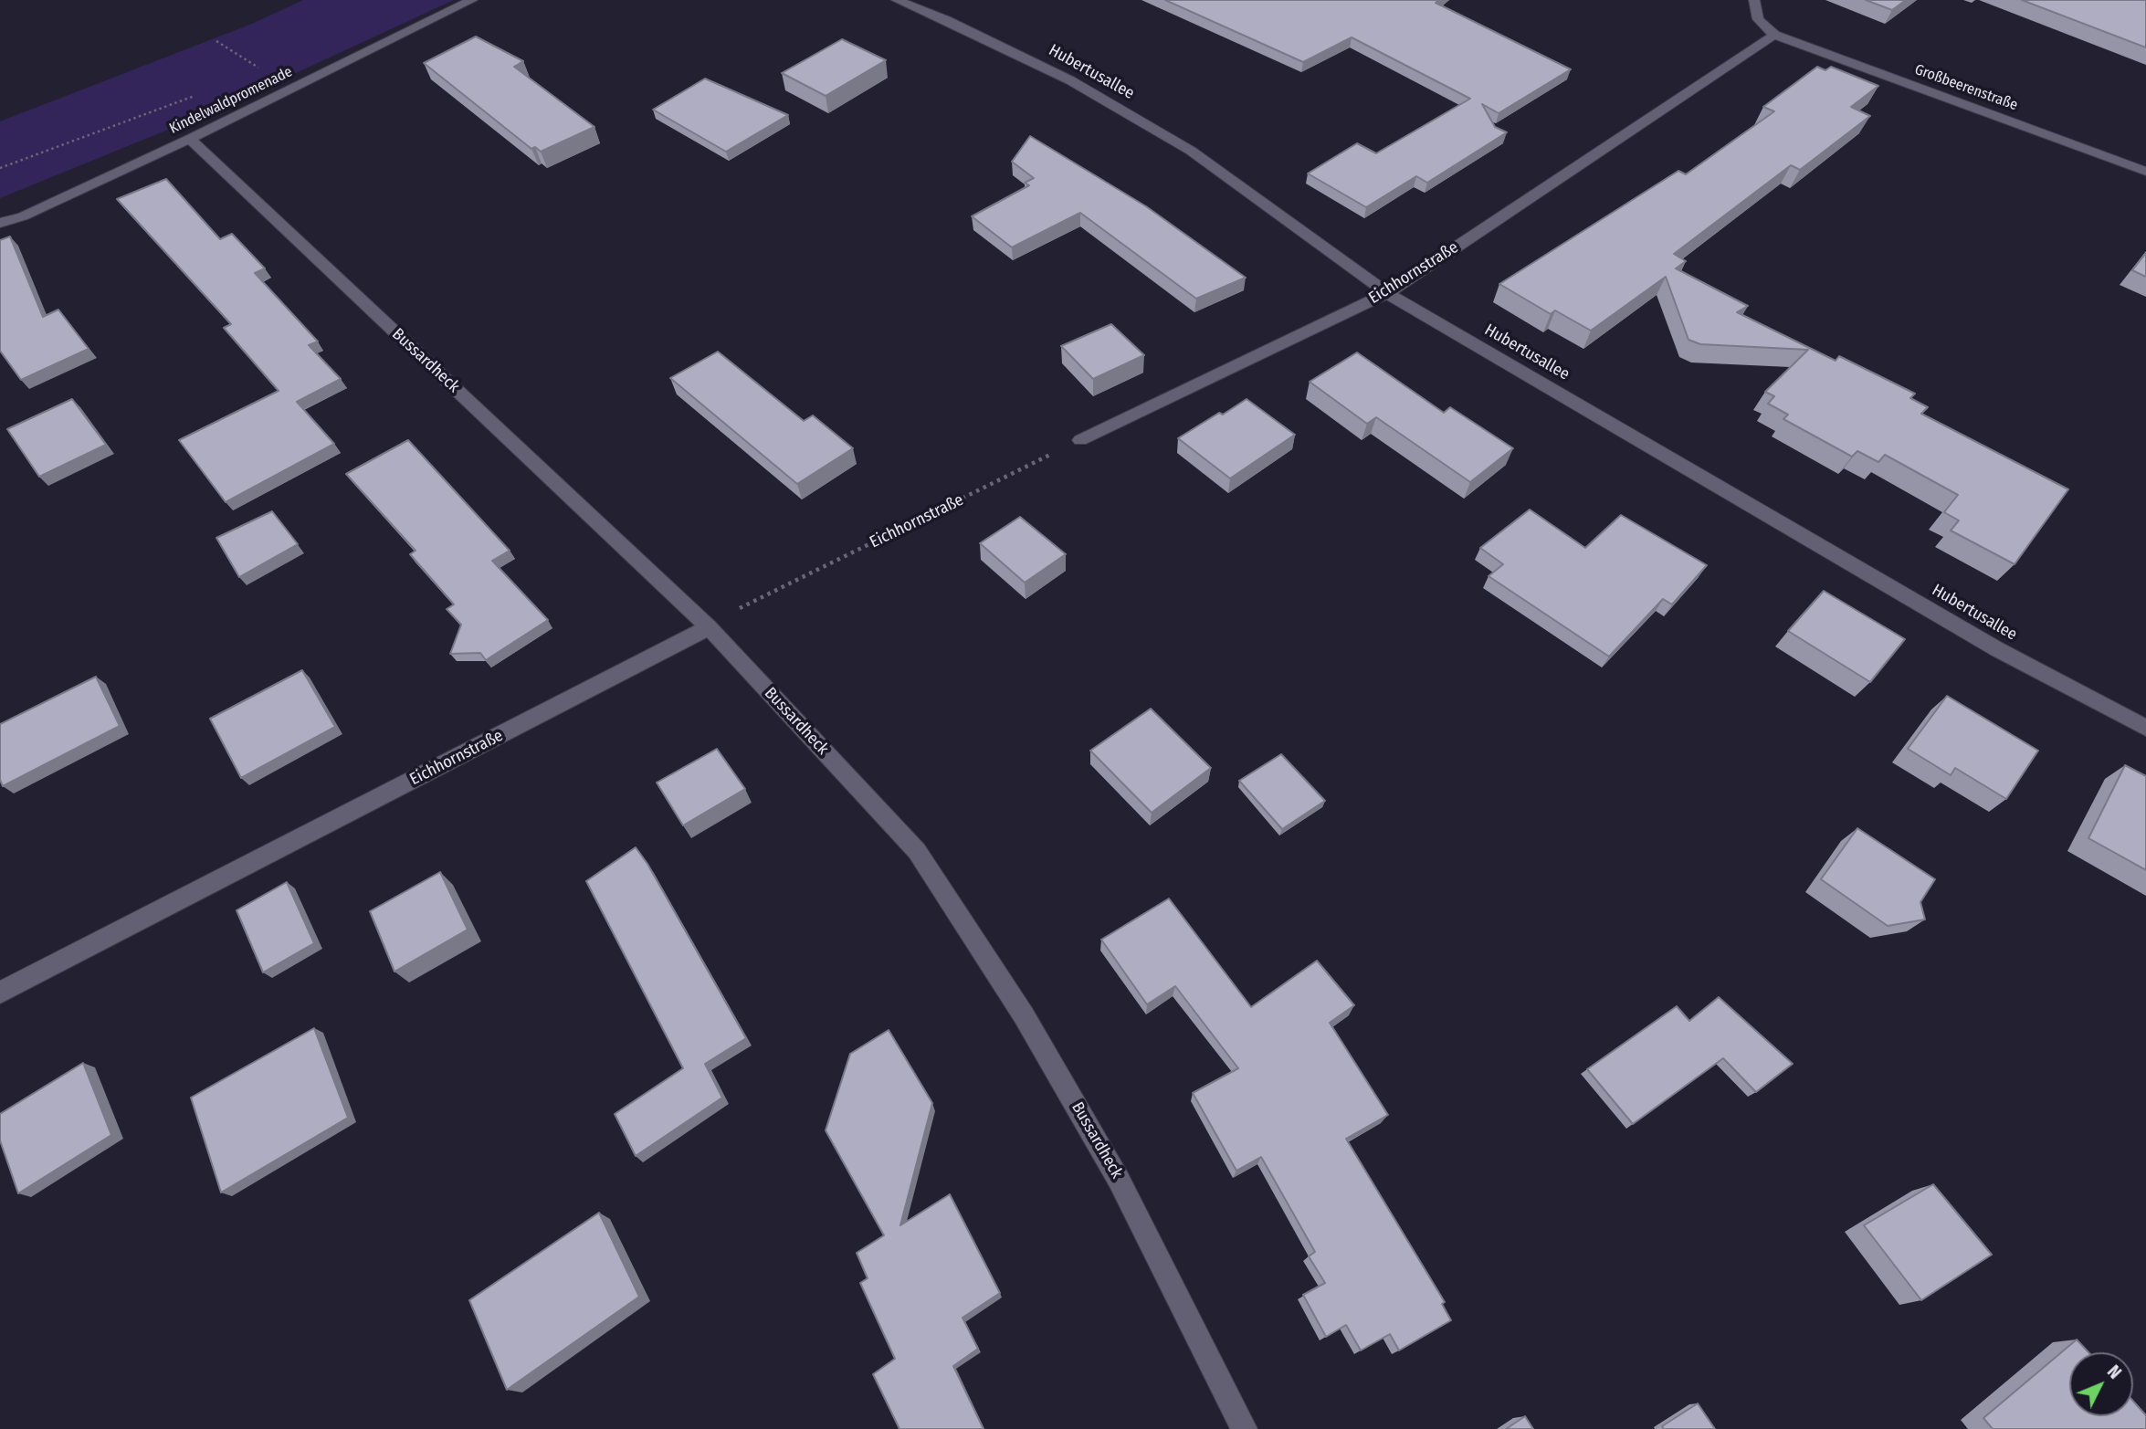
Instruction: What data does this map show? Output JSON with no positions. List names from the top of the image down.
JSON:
{
  "streets": {
    "street": [
      "Hubertusallee",
      "Großbeerenstraße",
      "Kindelwaldpromenade",
      "Eichhornstraße",
      "Bussardheck"
    ]
  },
  "crossings": [
    ["Hubertusallee", "Eichhornstraße"],
    ["Großbeerenstraße", "Eichhornstraße"],
    ["Kindelwaldpromenade", "Bussardheck"],
    ["Eichhornstraße", "Bussardheck"]
  ],
  "north": "top right"
}
